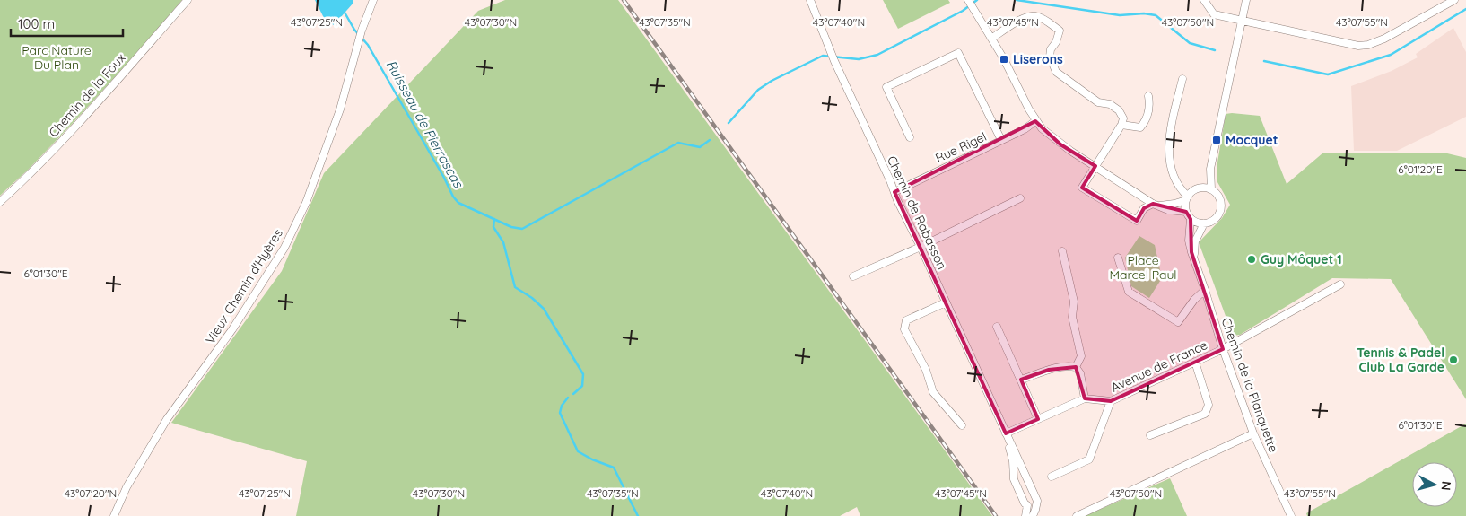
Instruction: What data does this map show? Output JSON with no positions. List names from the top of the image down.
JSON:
{
  "streets": {
    "street": [
      "Chemin de la Foux",
      "Rue Rigel",
      "Chemin de Rabasson",
      "Vieux Chemin d'Hyères",
      "Avenue de France",
      "Chemin de la Planquette"
    ]
  },
  "crossings": [
    ["Rue Rigel", "Chemin de Rabasson"],
    ["Avenue de France", "Chemin de la Planquette"]
  ],
  "water": ["Ruisseau de Pierrascas"],
  "parks": ["Parc Nature Du Plan", "Place Marcel Paul"],
  "places": {
    "transit": ["Liserons", "Mocquet"],
    "other": ["Guy Môquet 1", "Tennis & Padel Club La Garde"]
  },
  "scale_bar": "100 m",
  "north": "right",
  "coordinates": [
    "43°07'25\"N",
    "43°07'30\"N",
    "43°07'35\"N",
    "43°07'40\"N",
    "43°07'45\"N",
    "43°07'50\"N",
    "43°07'55\"N",
    "6°01'20\"E",
    "6°01'30\"E",
    "43°07'20\"N"
  ]
}
